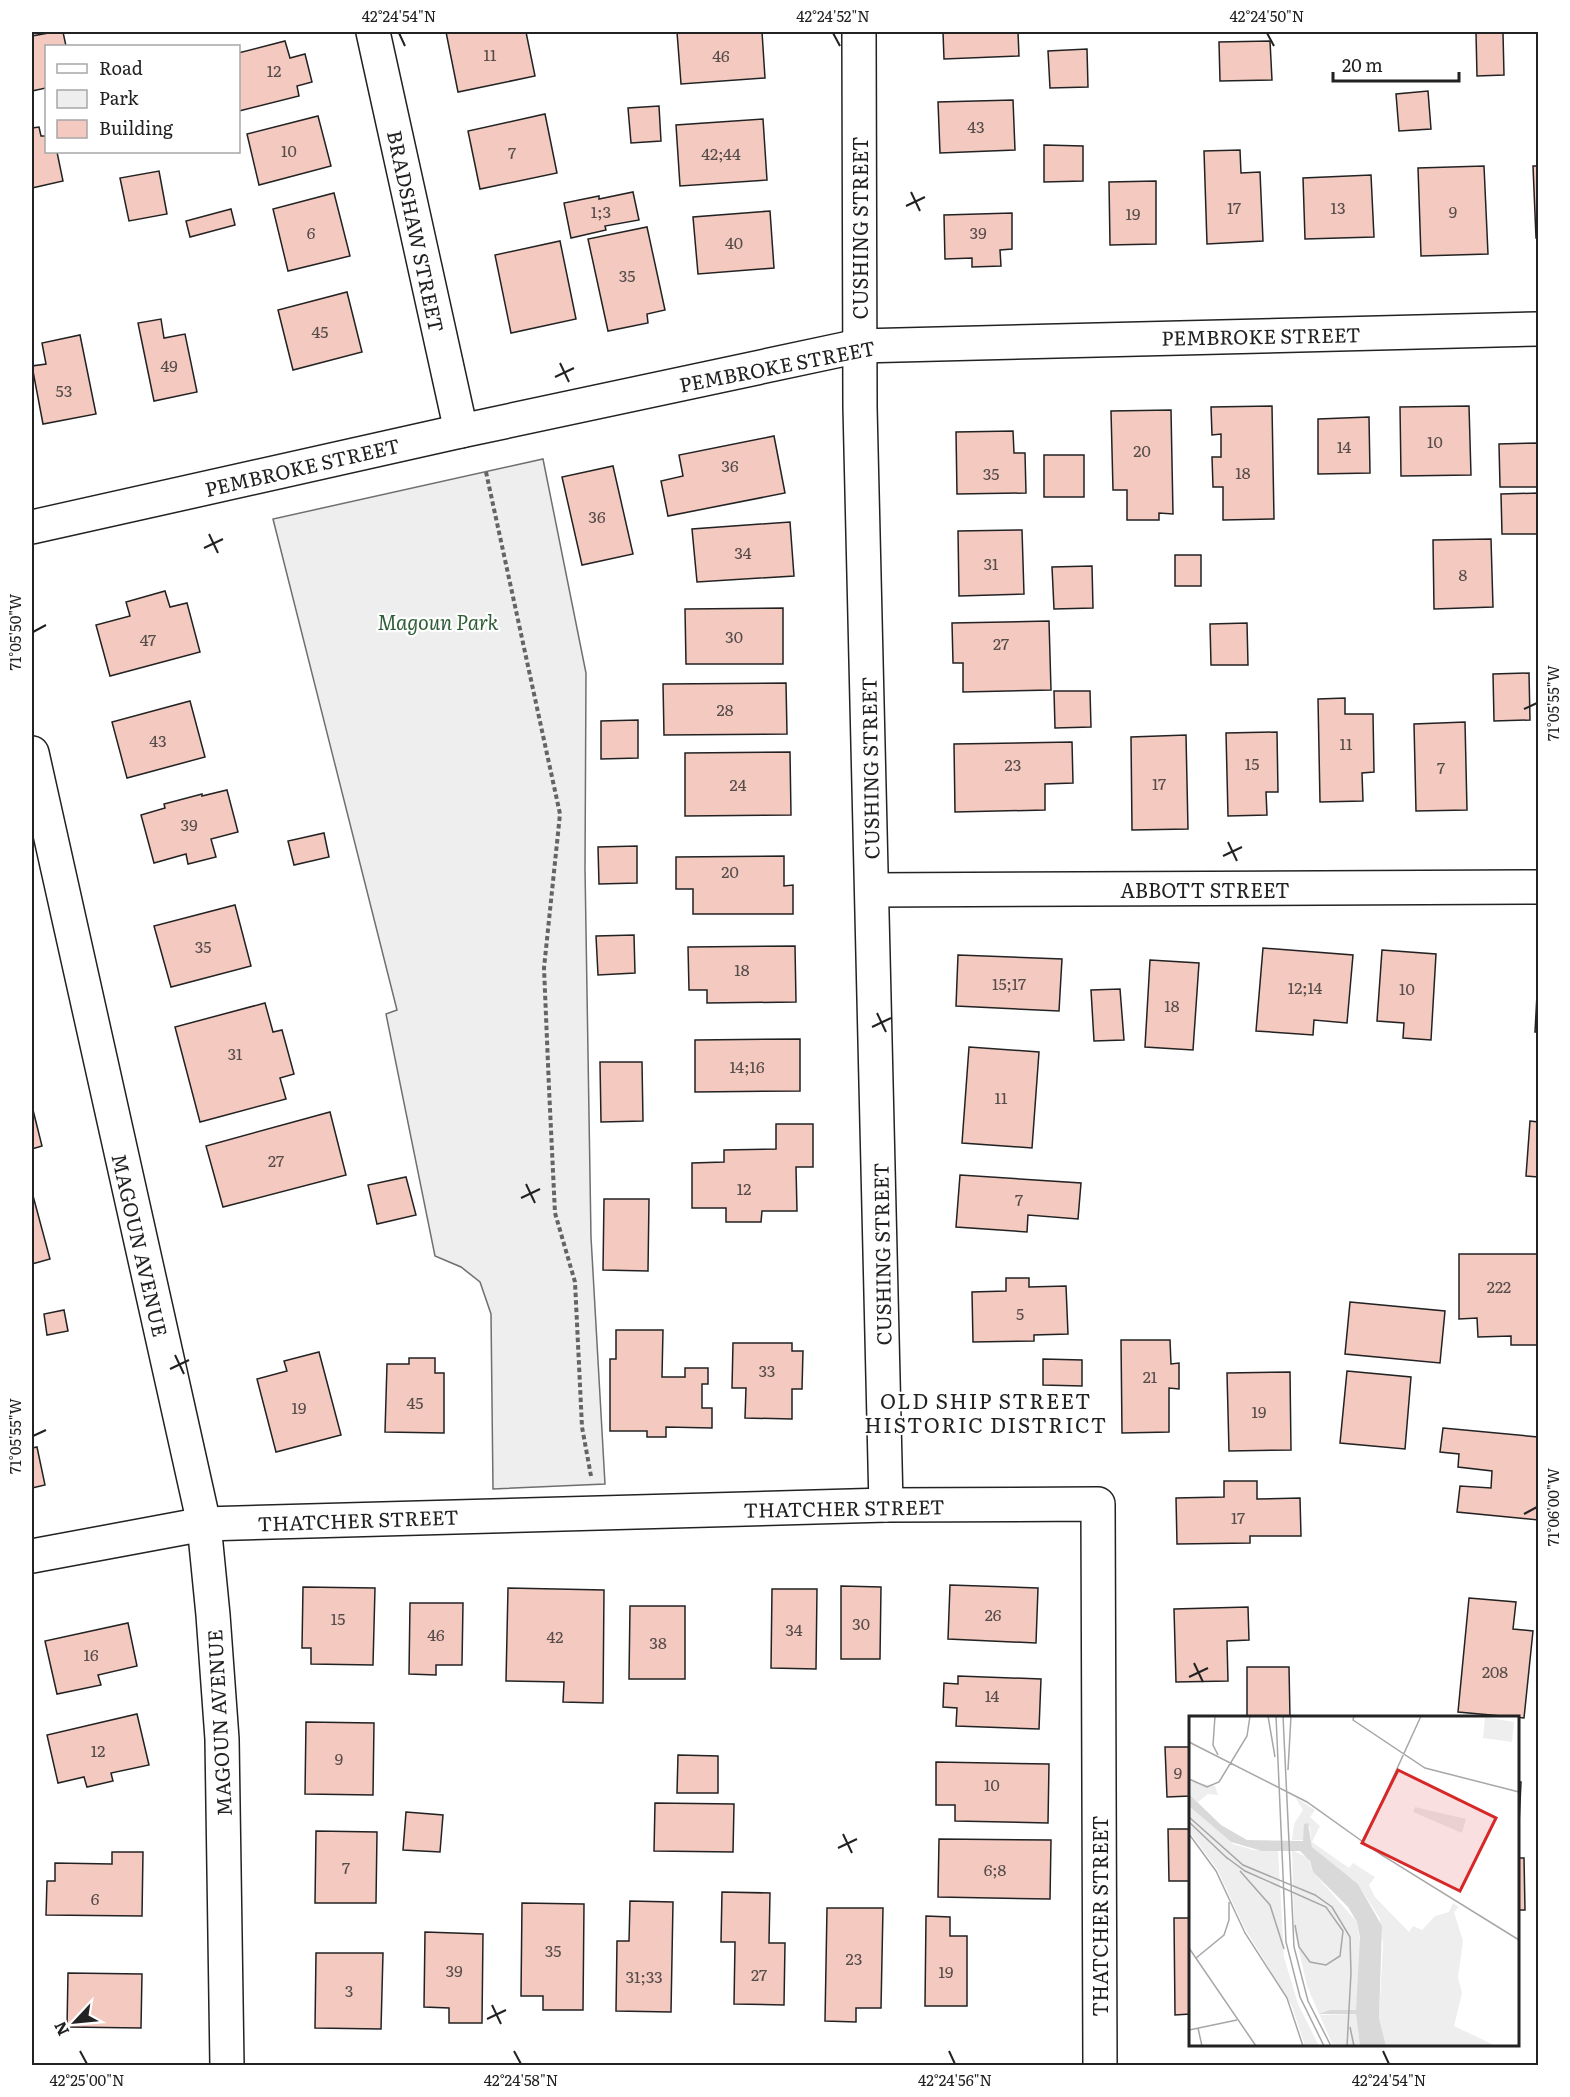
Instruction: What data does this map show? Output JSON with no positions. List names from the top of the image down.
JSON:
{
  "streets": {
    "street": [
      "CUSHING STREET",
      "BRADSHAW STREET",
      "PEMBROKE STREET",
      "ABBOTT STREET",
      "MAGOUN AVENUE",
      "THATCHER STREET"
    ]
  },
  "crossings": [
    ["CUSHING STREET", "PEMBROKE STREET"],
    ["CUSHING STREET", "ABBOTT STREET"],
    ["CUSHING STREET", "THATCHER STREET"],
    ["BRADSHAW STREET", "PEMBROKE STREET"],
    ["MAGOUN AVENUE", "THATCHER STREET"]
  ],
  "districts": ["OLD SHIP STREET HISTORIC DISTRICT"],
  "parks": ["Magoun Park"],
  "house_numbers": [
    "11",
    "46",
    "12",
    "43",
    "10",
    "7",
    "42;44",
    "17",
    "13",
    "1;3",
    "9",
    "19",
    "6",
    "39",
    "40",
    "35",
    "45",
    "49",
    "53",
    "10",
    "14",
    "20",
    "36",
    "18",
    "35",
    "36",
    "34",
    "31",
    "8",
    "30",
    "47",
    "27",
    "28",
    "43",
    "11",
    "15",
    "23",
    "7",
    "17",
    "24",
    "39",
    "20",
    "35",
    "18",
    "15;17",
    "12;14",
    "10",
    "18",
    "31",
    "14;16",
    "11",
    "27",
    "12",
    "7",
    "222",
    "5",
    "33",
    "21",
    "45",
    "19",
    "19",
    "17",
    "26",
    "15",
    "30",
    "34",
    "46",
    "42",
    "38",
    "16",
    "208",
    "14",
    "12",
    "9",
    "9",
    "10",
    "7",
    "6;8",
    "6",
    "35",
    "23",
    "39",
    "19",
    "27",
    "31;33",
    "3"
  ],
  "legend": ["Road", "Park", "Building"],
  "scale_bar": "20 m",
  "north": "bottom left",
  "coordinates": [
    "42°24'54\"N",
    "42°24'52\"N",
    "42°24'50\"N",
    "71°05'50\"W",
    "71°05'55\"W",
    "71°06'00\"W",
    "42°25'00\"N",
    "42°24'58\"N",
    "42°24'56\"N"
  ]
}
